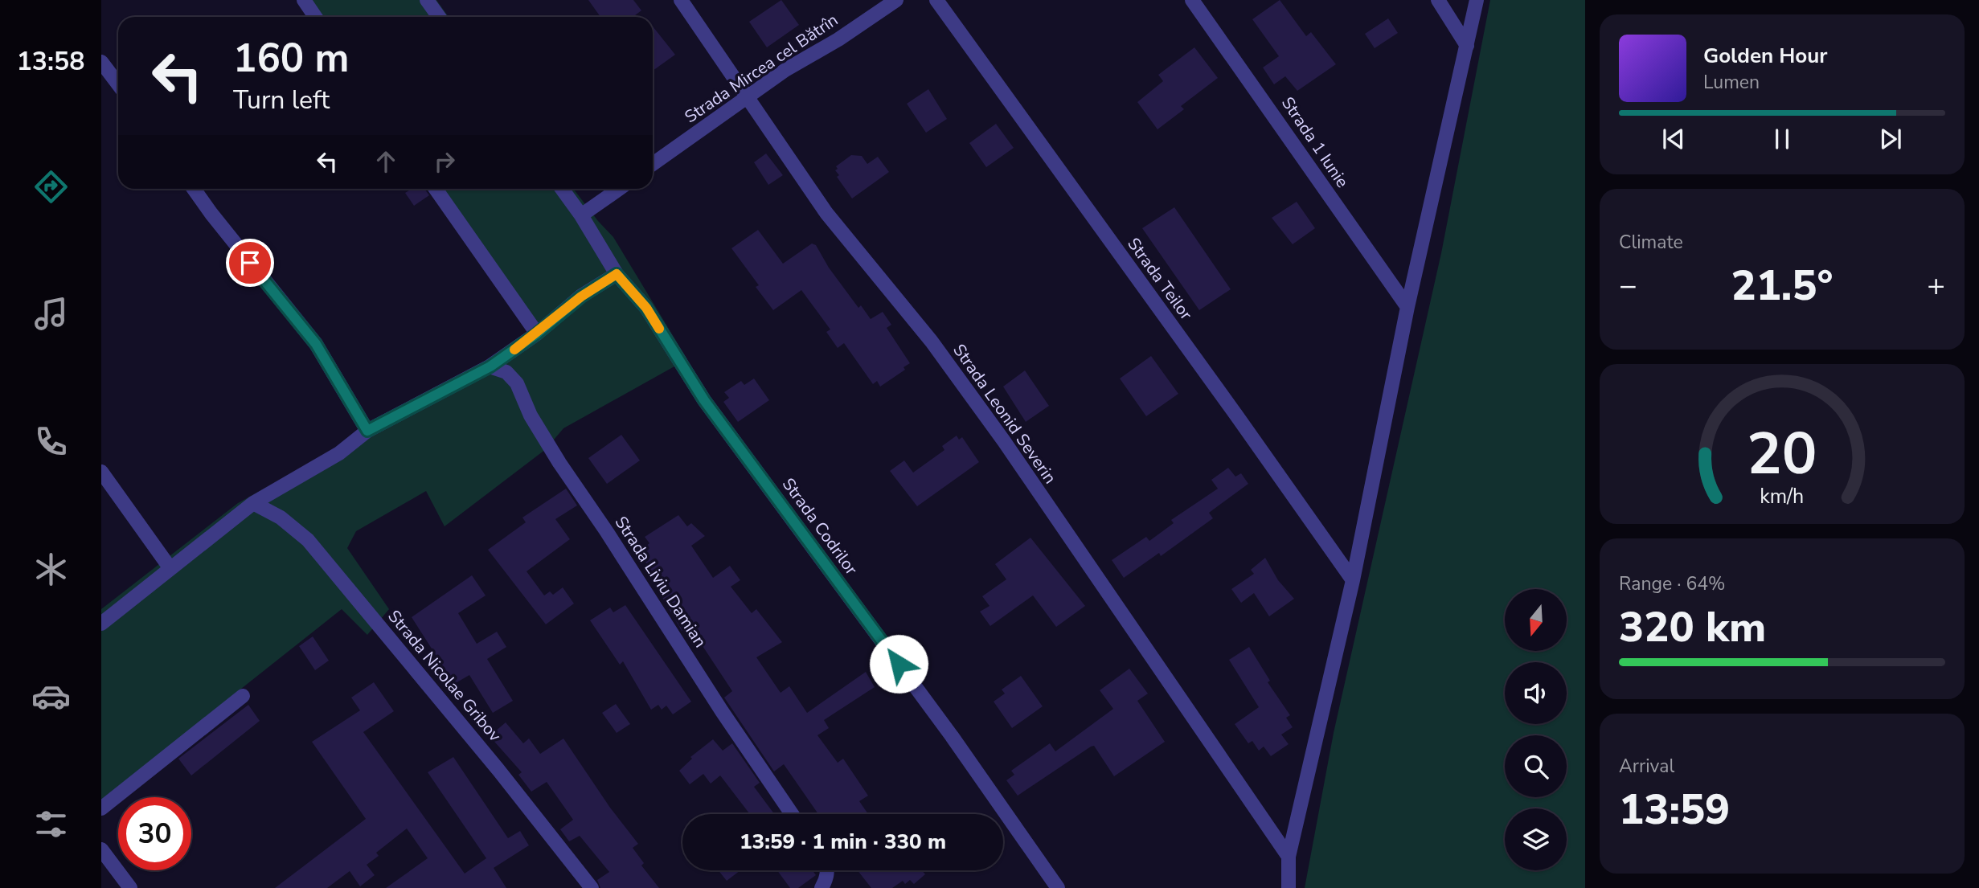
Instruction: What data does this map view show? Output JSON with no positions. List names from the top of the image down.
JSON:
{
  "streets": {
    "street": [
      "Strada Mircea cel Bătrîn",
      "Strada 1 Iunie",
      "Strada Teilor",
      "Strada Leonid Severin",
      "Strada Codrilor",
      "Strada Liviu Damian",
      "Strada Nicolae Gribov"
    ]
  },
  "crossings": [
    ["Strada Mircea cel Bătrîn", "Strada Leonid Severin"]
  ],
  "north": "bottom",
  "page": {
    "tabs": "13:58",
    "turn": ["160 m", "Turn left"],
    "song": ["Golden Hour", "Lumen"],
    "tile": [
      "Climate",
      ["Range · 64%", "320 km"],
      ["Arrival", "13:59"]
    ],
    "heat": ["−", "21.5°", "+"],
    "limit": "30",
    "trip": "13:59 · 1 min · 330 m",
    "gauge": ["20", "km/h"]
  }
}
